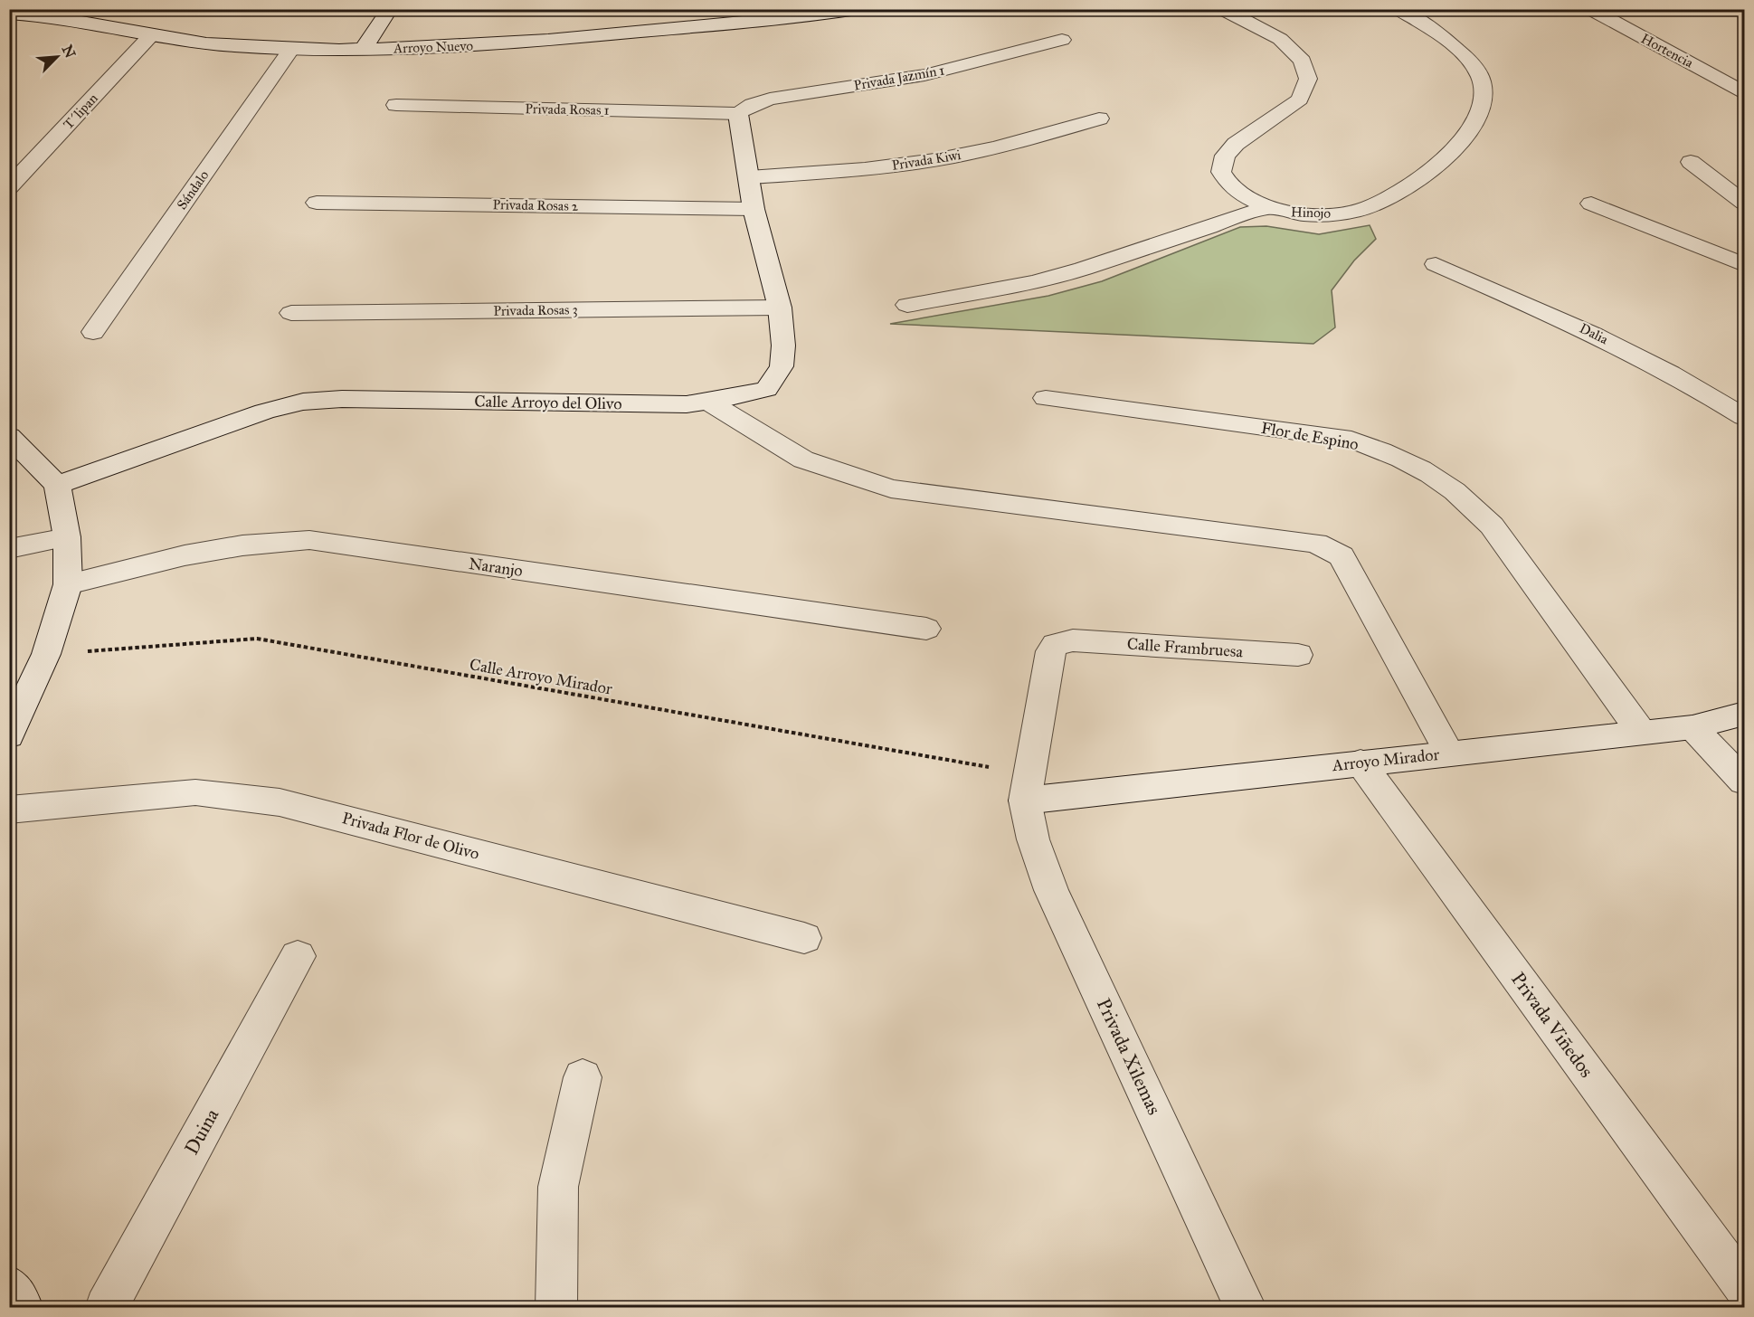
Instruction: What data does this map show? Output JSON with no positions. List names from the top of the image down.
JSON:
{
  "streets": {
    "street": [
      "Arroyo Nuevo",
      "Hortencia",
      "Privada Jazmín 1",
      "Privada Rosas 1",
      "T´lipan",
      "Privada Kiwi",
      "Sándalo",
      "Privada Rosas 2",
      "Hinojo",
      "Privada Rosas 3",
      "Dalia",
      "Calle Arroyo del Olivo",
      "Flor de Espino",
      "Naranjo",
      "Calle Frambruesa",
      "Arroyo Mirador",
      "Privada Flor de Olivo",
      "Privada Viñedos",
      "Privada Xilemas",
      "Duina"
    ],
    "path": ["Calle Arroyo Mirador"]
  },
  "crossings": [
    ["Arroyo Nuevo", "T´lipan"],
    ["Arroyo Nuevo", "Sándalo"],
    ["Privada Jazmín 1", "Privada Rosas 1"],
    ["Privada Jazmín 1", "Calle Arroyo del Olivo"],
    ["Privada Rosas 1", "Calle Arroyo del Olivo"],
    ["Privada Kiwi", "Calle Arroyo del Olivo"],
    ["Privada Rosas 2", "Calle Arroyo del Olivo"],
    ["Privada Rosas 3", "Calle Arroyo del Olivo"],
    ["Flor de Espino", "Arroyo Mirador"],
    ["Calle Frambruesa", "Calle Arroyo Mirador"],
    ["Calle Frambruesa", "Arroyo Mirador"],
    ["Calle Frambruesa", "Privada Xilemas"],
    ["Calle Arroyo Mirador", "Arroyo Mirador"],
    ["Calle Arroyo Mirador", "Privada Xilemas"],
    ["Arroyo Mirador", "Privada Viñedos"],
    ["Arroyo Mirador", "Privada Xilemas"]
  ],
  "north": "top right"
}
